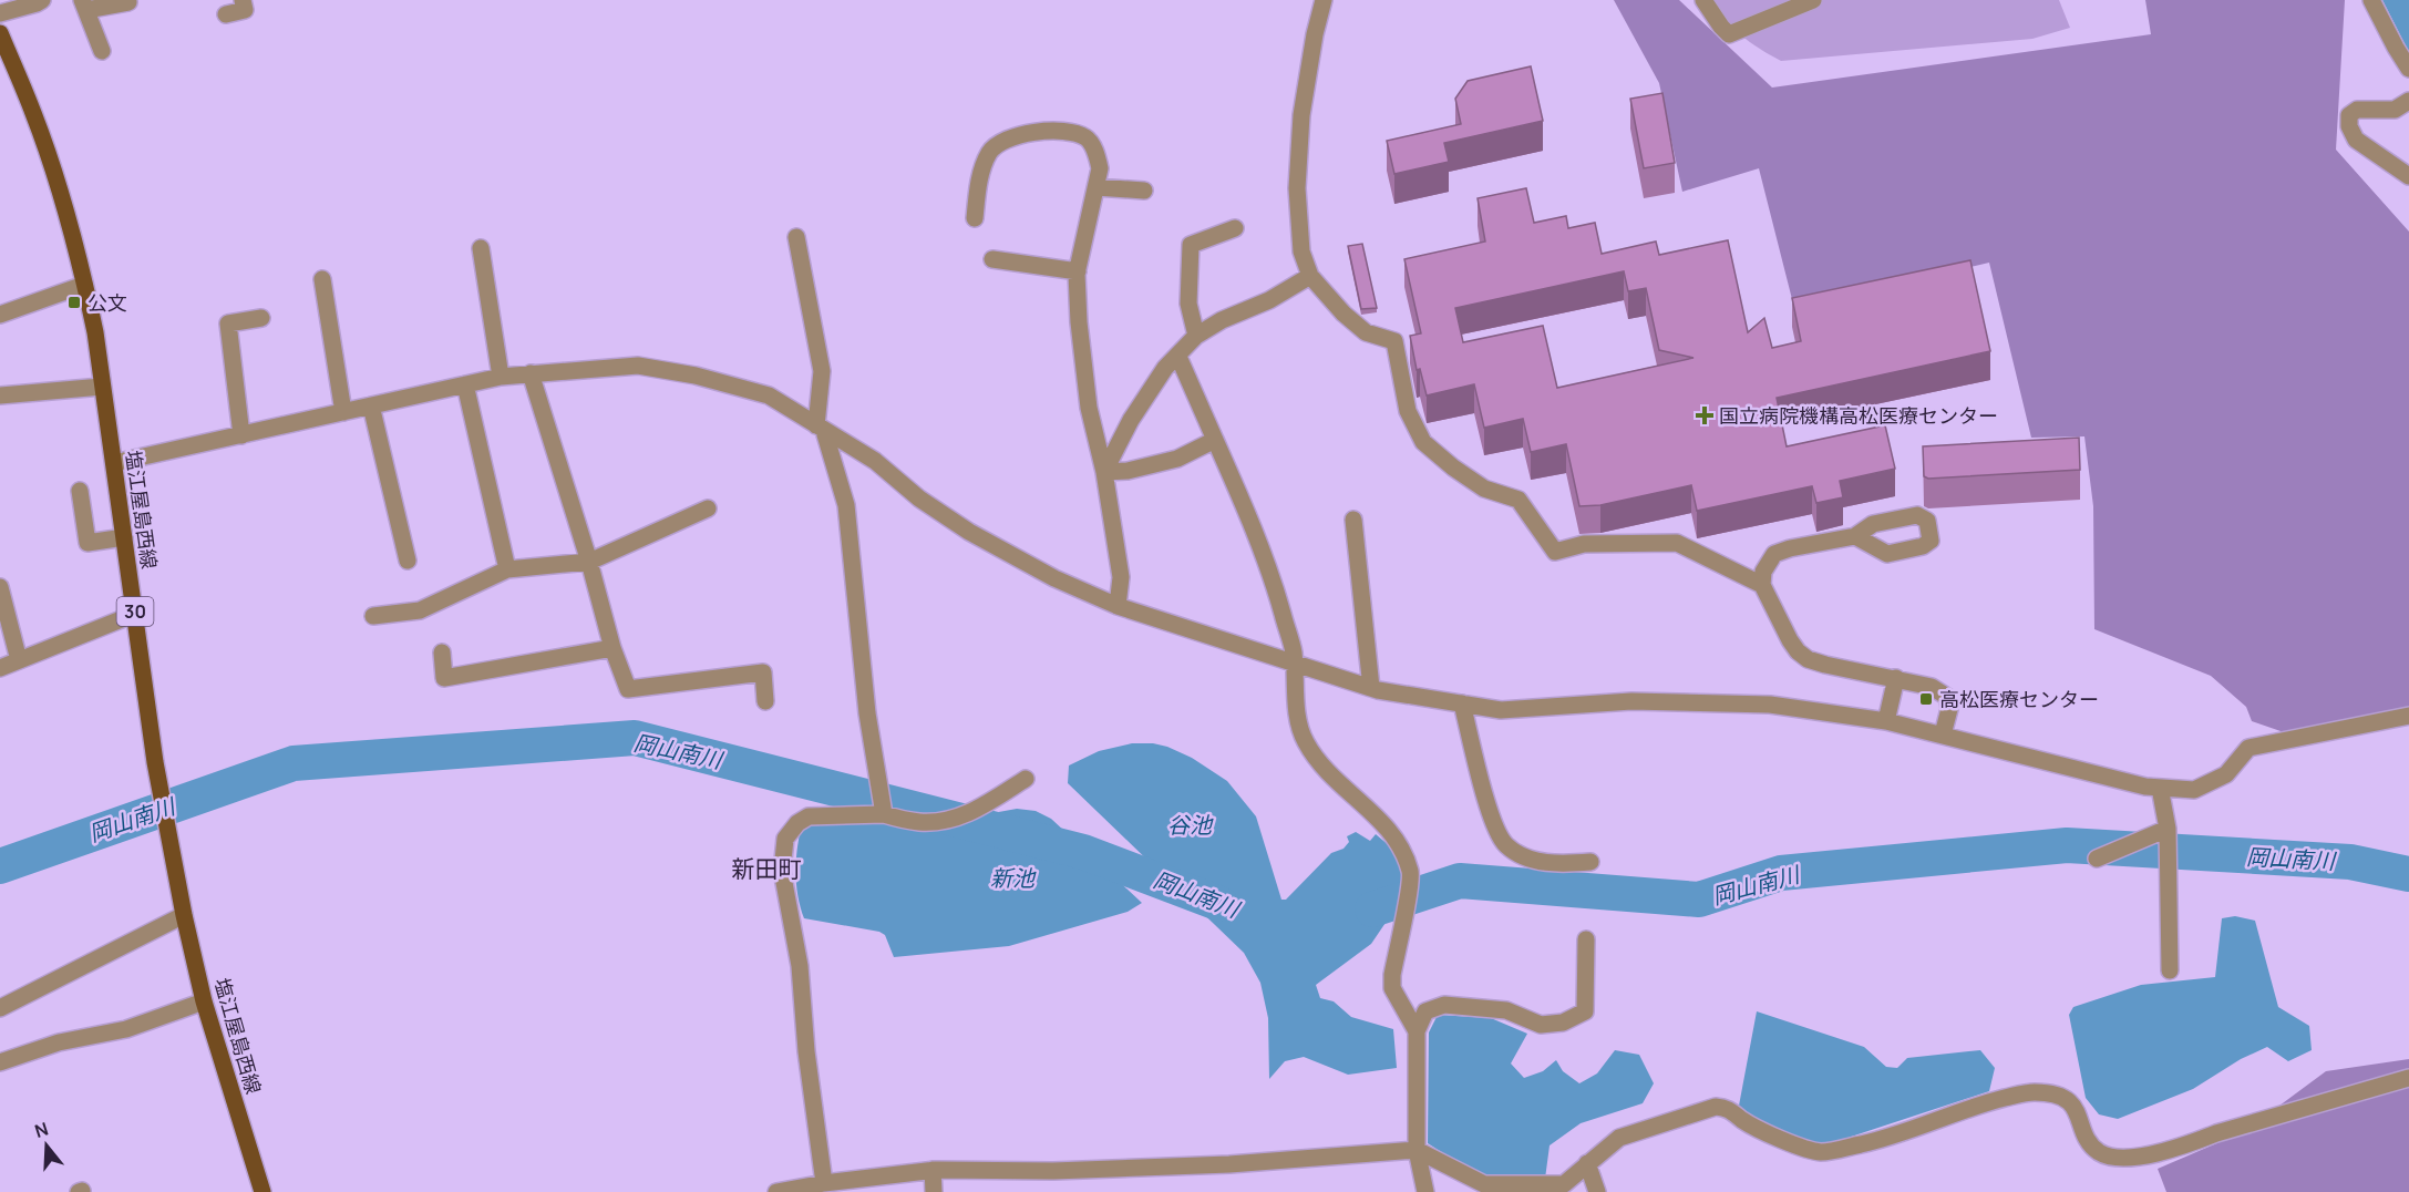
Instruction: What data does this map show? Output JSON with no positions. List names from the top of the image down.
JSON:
{
  "streets": {
    "main road": ["塩江屋島西線", "30"]
  },
  "districts": ["新田町"],
  "water": ["岡山南川", "谷池", "新池"],
  "places": {
    "transit": ["公文", "高松医療センター"],
    "health": ["国立病院機構高松医療センター"]
  },
  "north": "top"
}
